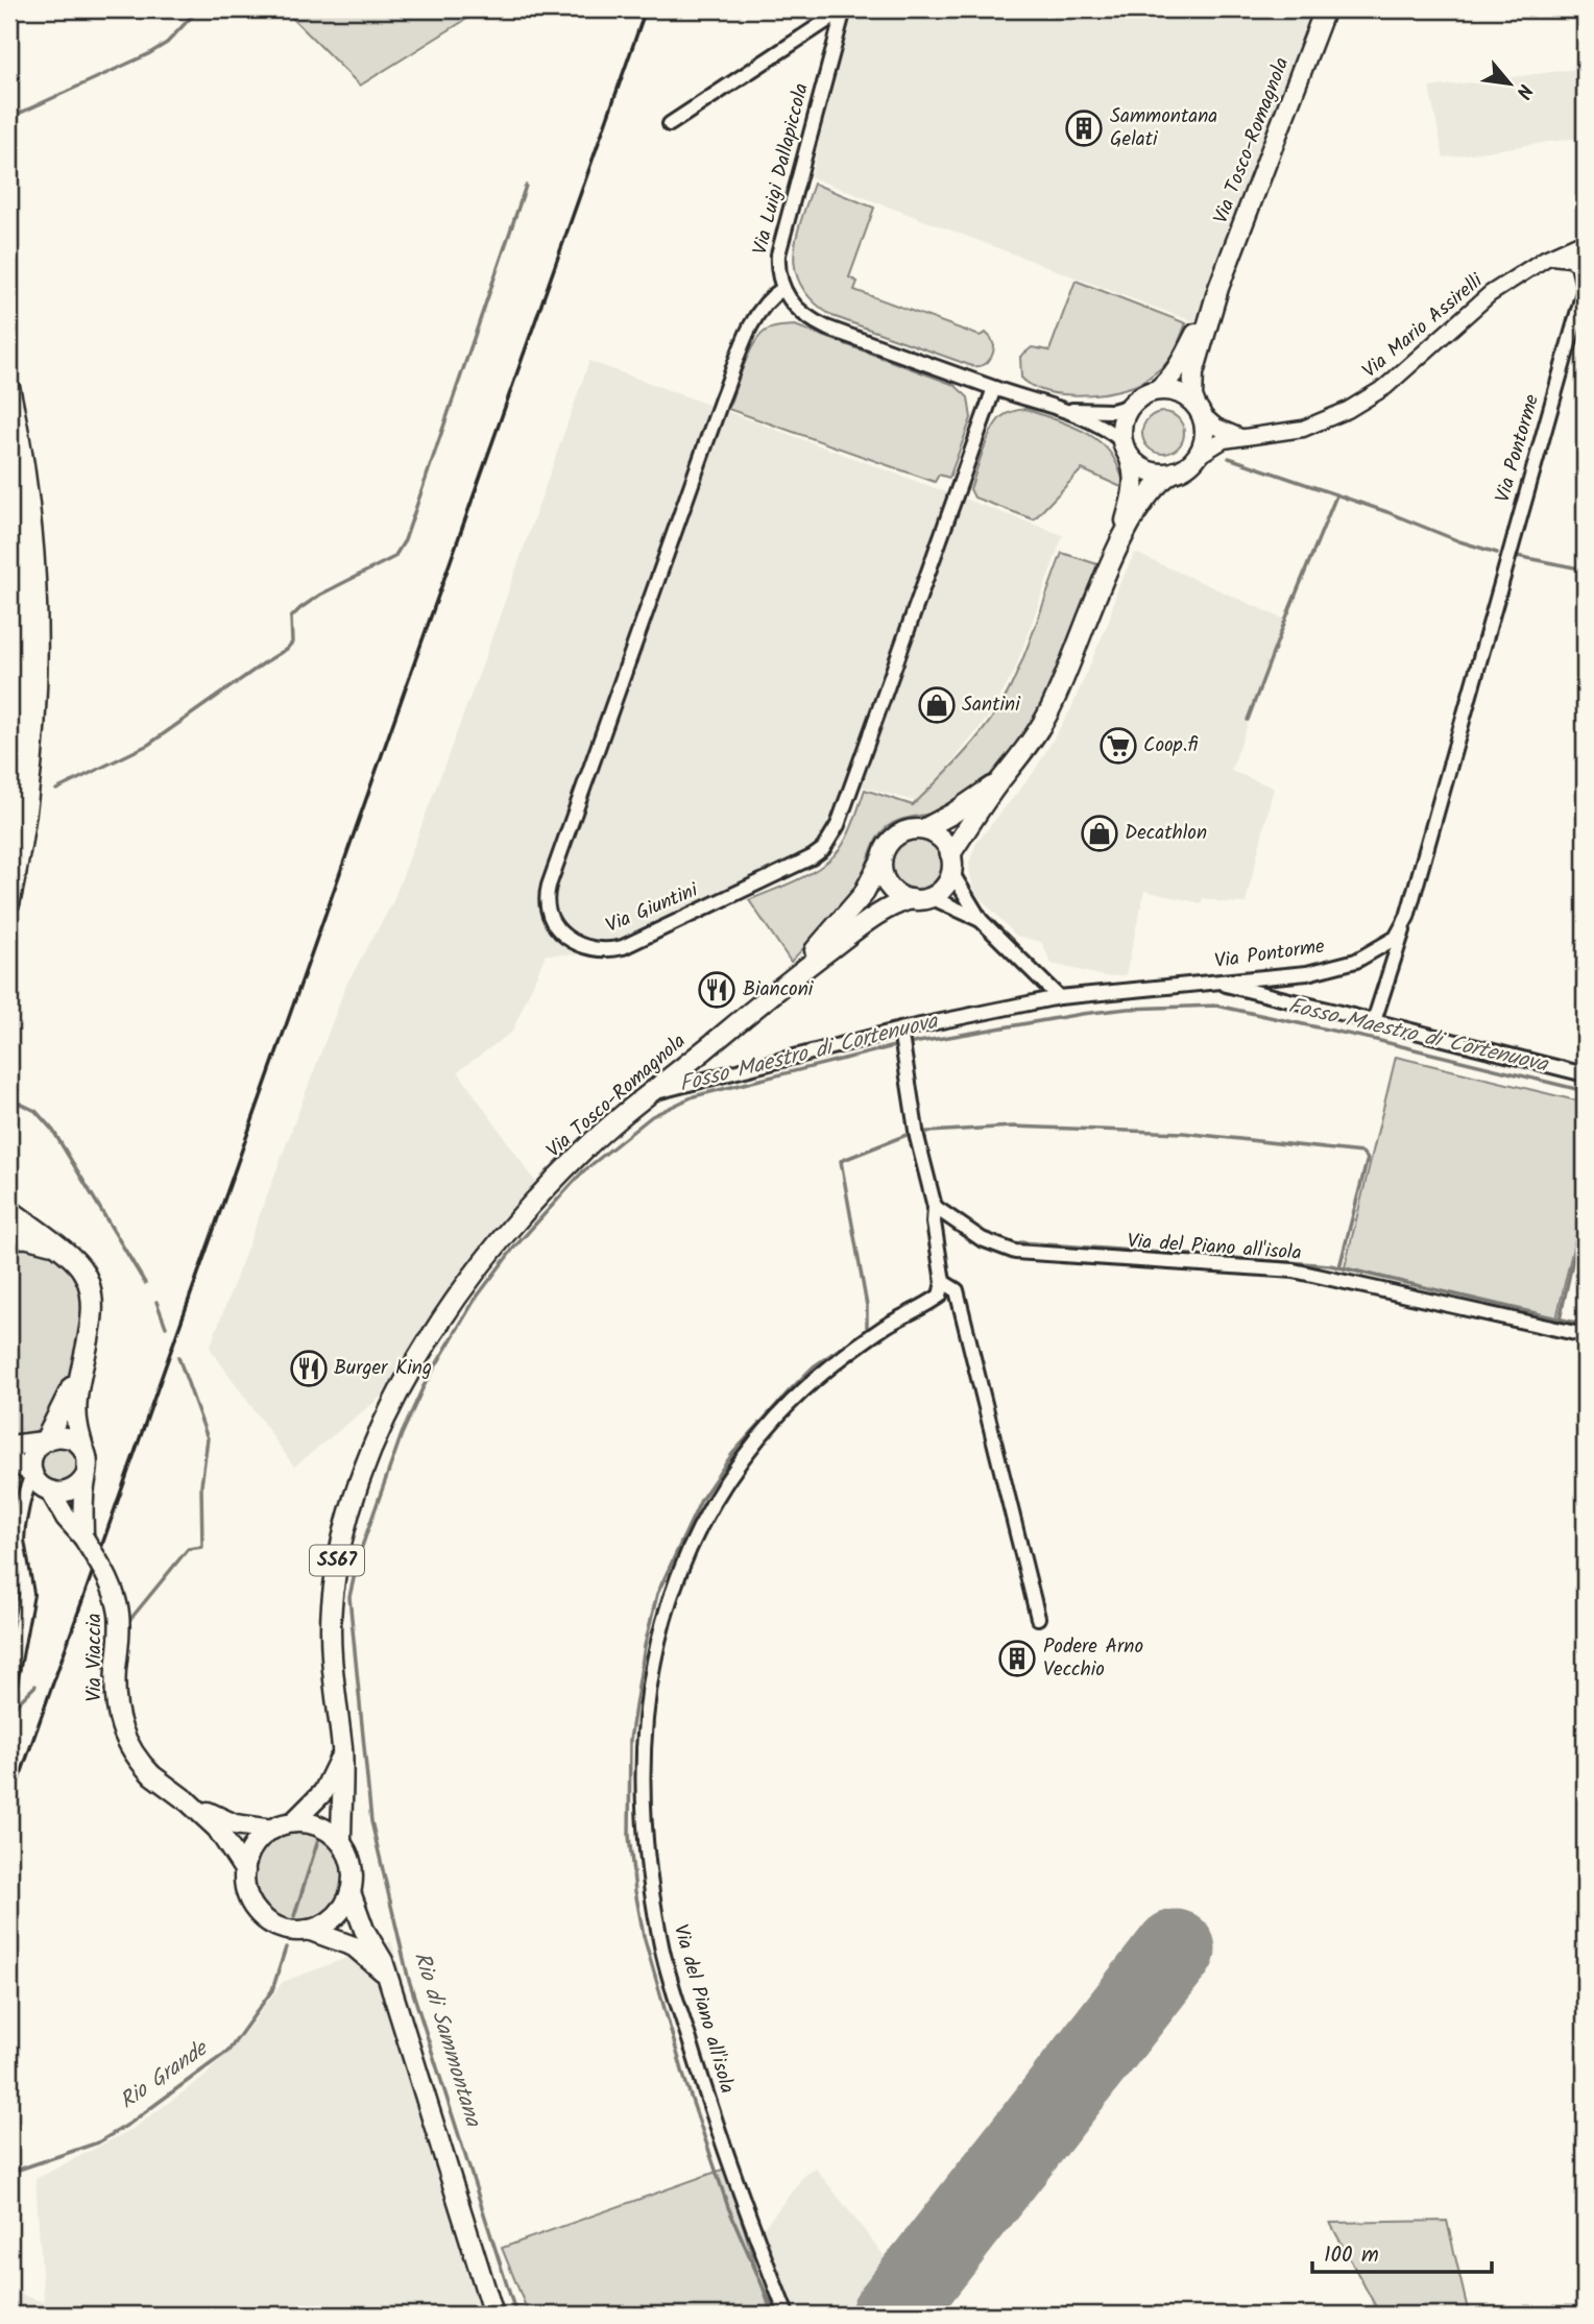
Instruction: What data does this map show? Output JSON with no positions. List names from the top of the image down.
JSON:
{
  "streets": {
    "main road": ["Via Tosco-Romagnola", "SS67", "Via Viaccia"],
    "street": [
      "Via Luigi Dallapiccola",
      "Via Mario Assirelli",
      "Via Pontorme",
      "Via Giuntini",
      "Via del Piano all'isola"
    ]
  },
  "crossings": [
    ["Via Tosco-Romagnola", "Via Mario Assirelli"],
    ["Via Tosco-Romagnola", "Via Pontorme"],
    ["Via Tosco-Romagnola", "SS67"],
    ["Via Luigi Dallapiccola", "Via Giuntini"]
  ],
  "water": ["Fosso Maestro di Cortenuova", "Rio di Sammontana", "Rio Grande"],
  "places": {
    "building": ["Sammontana Gelati", "Podere Arno Vecchio"],
    "shop": ["Santini", "Decathlon"],
    "supermarket": ["Coop.fi"],
    "restaurant": ["Bianconi", "Burger King"]
  },
  "scale_bar": "100 m",
  "north": "bottom right"
}
